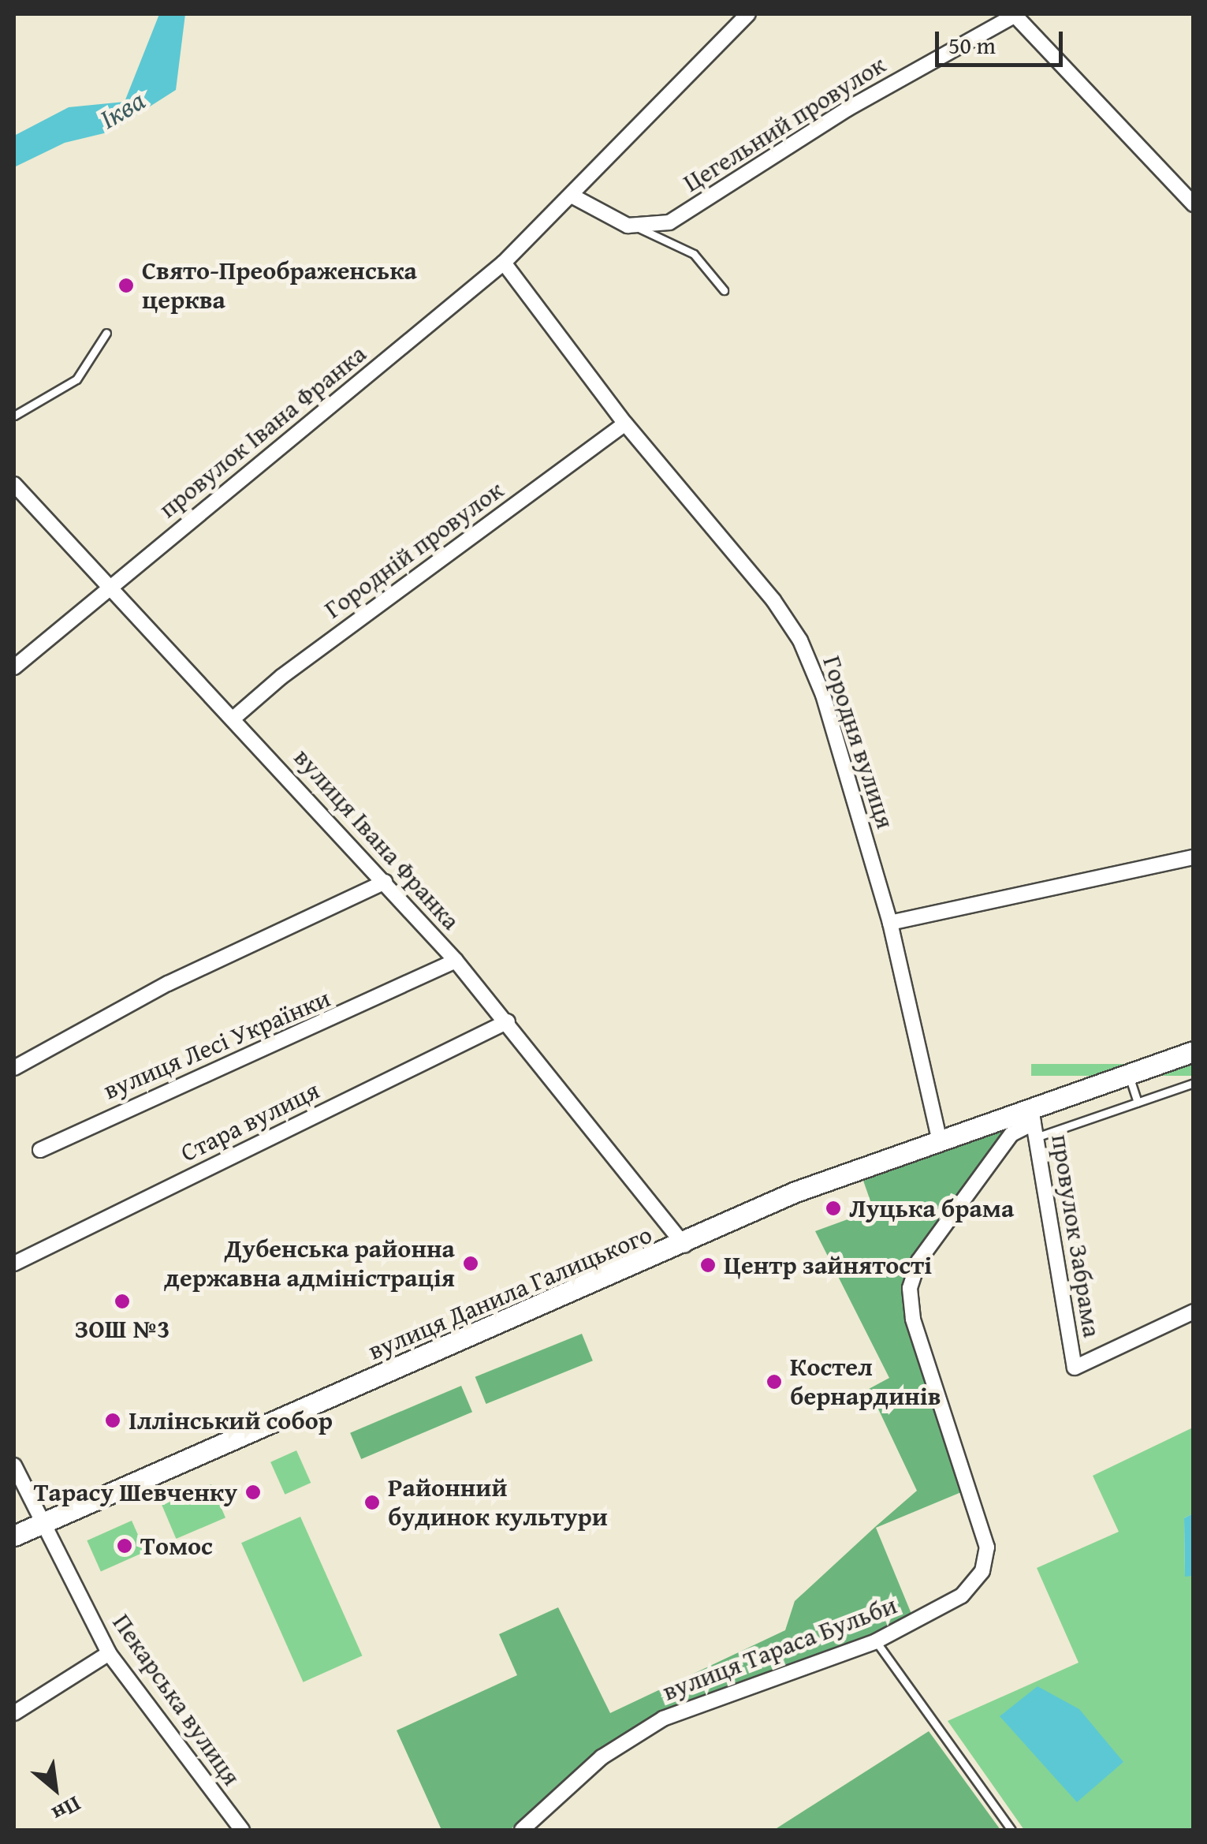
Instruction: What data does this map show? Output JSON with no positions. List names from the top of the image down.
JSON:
{
  "streets": {
    "main road": ["вулиця Данила Галицького"],
    "street": [
      "Цегельний провулок",
      "провулок Івана Франка",
      "Городній провулок",
      "Городня вулиця",
      "вулиця Івана Франка",
      "вулиця Лесі Українки",
      "Стара вулиця",
      "провулок Забрама",
      "вулиця Тараса Бульби",
      "Пекарська вулиця"
    ]
  },
  "crossings": [
    ["провулок Івана Франка", "Городня вулиця"],
    ["провулок Івана Франка", "вулиця Івана Франка"],
    ["Городній провулок", "Городня вулиця"],
    ["Городній провулок", "вулиця Івана Франка"],
    ["Городня вулиця", "вулиця Данила Галицького"],
    ["вулиця Івана Франка", "вулиця Лесі Українки"],
    ["вулиця Івана Франка", "Стара вулиця"],
    ["вулиця Івана Франка", "вулиця Данила Галицького"],
    ["провулок Забрама", "вулиця Данила Галицького"],
    ["провулок Забрама", "вулиця Тараса Бульби"],
    ["вулиця Данила Галицького", "вулиця Тараса Бульби"],
    ["вулиця Данила Галицького", "Пекарська вулиця"]
  ],
  "water": ["Іква"],
  "places": [
    "Свято-Преображенська церква",
    "Луцька брама",
    "Дубенська районна державна адміністрація",
    "Центр зайнятості",
    "ЗОШ №3",
    "Костел бернардинів",
    "Іллінський собор",
    "Тарасу Шевченку",
    "Районний будинок культури",
    "Томос"
  ],
  "scale_bar": "50 m",
  "north": "bottom right"
}
